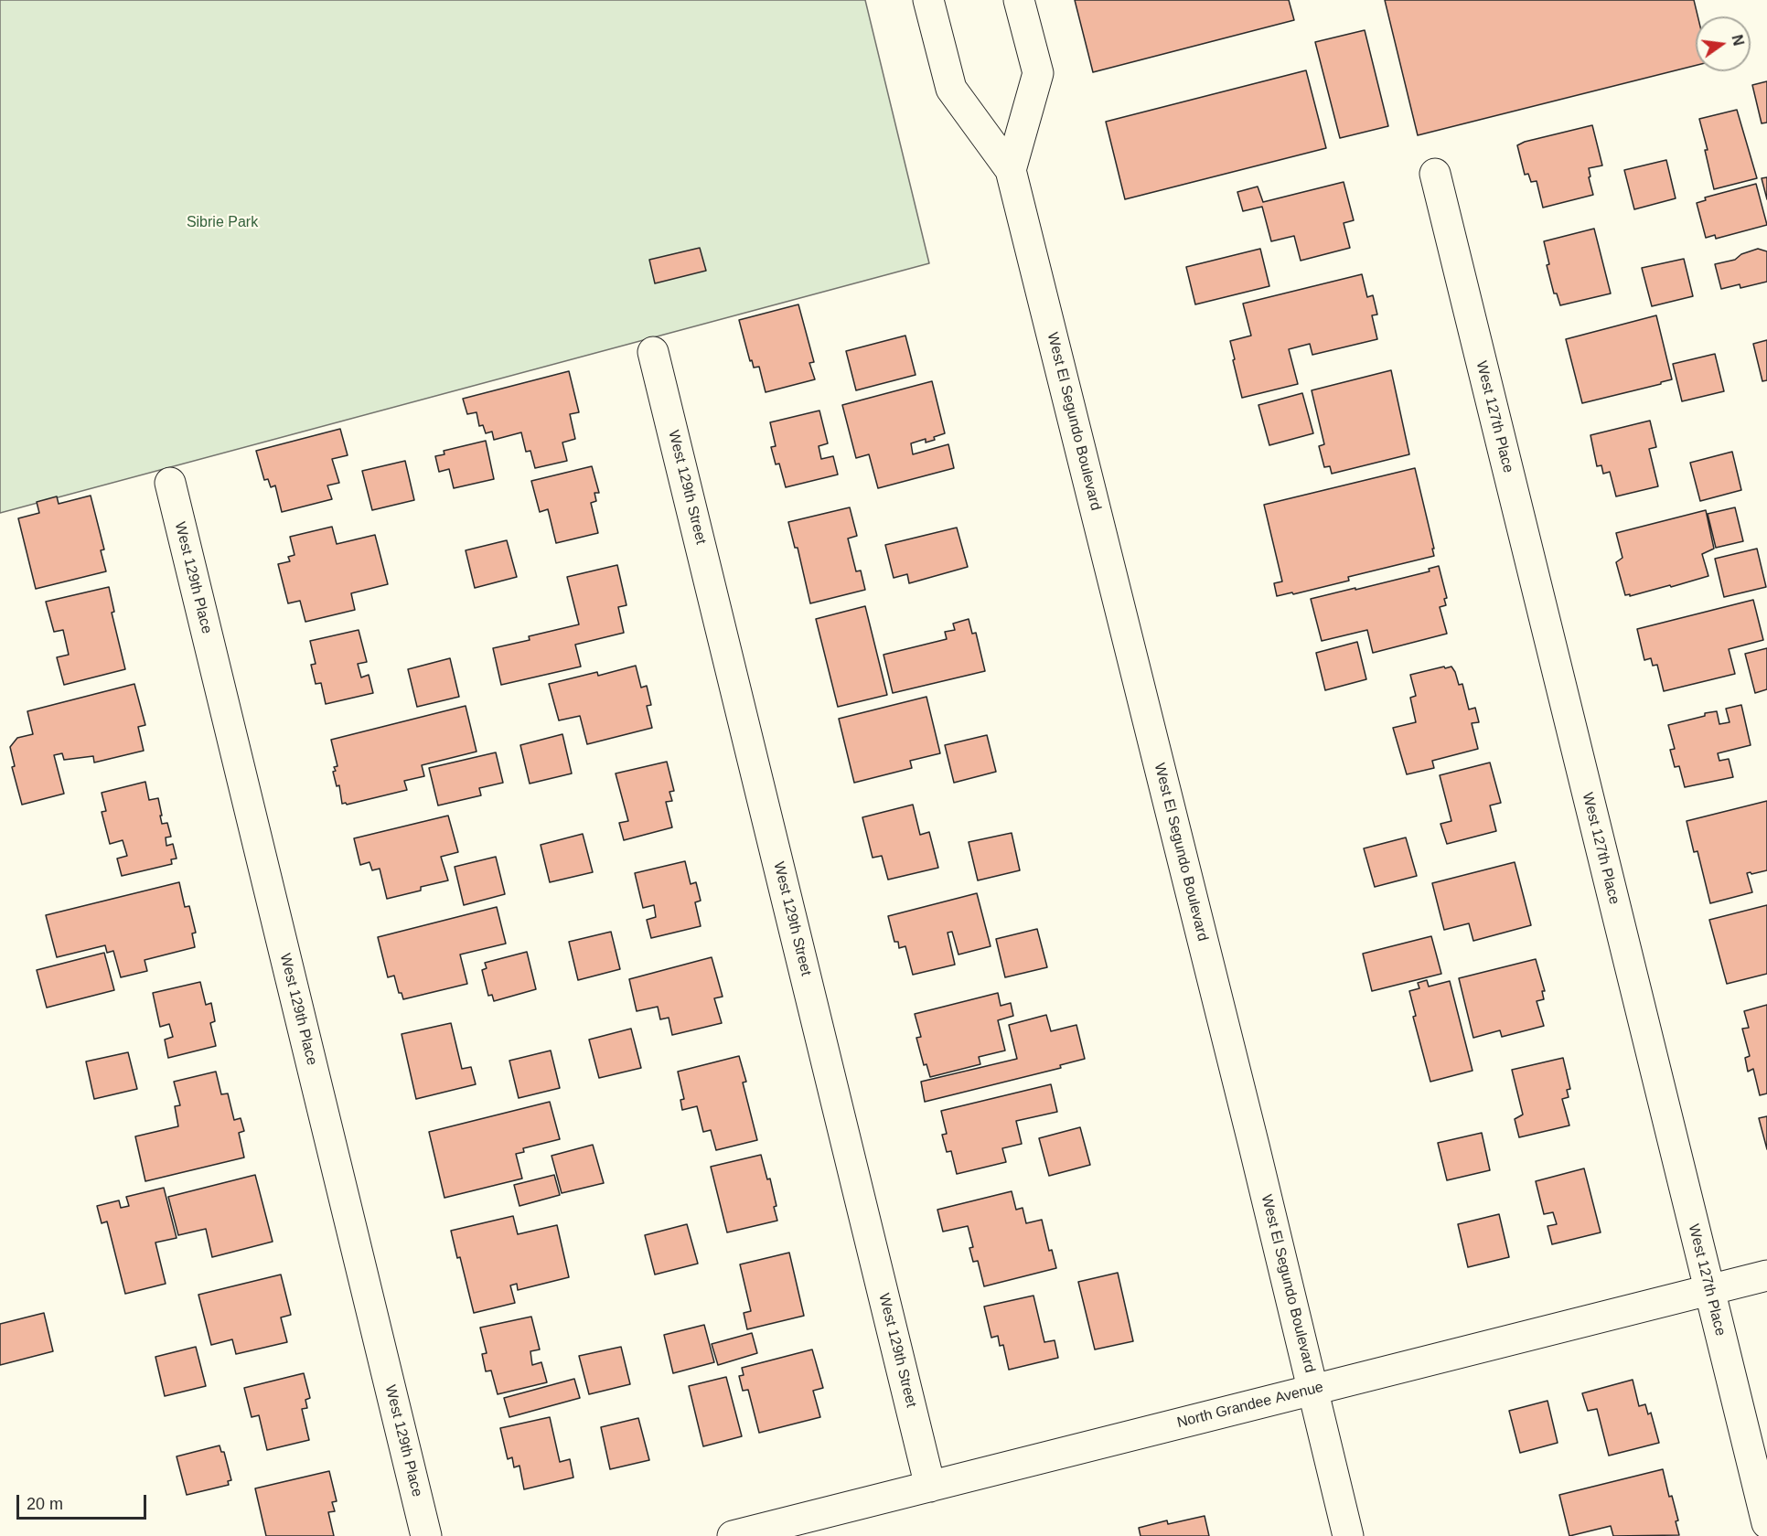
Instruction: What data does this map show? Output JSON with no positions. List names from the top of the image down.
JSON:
{
  "streets": {
    "street": [
      "West 127th Place",
      "West El Segundo Boulevard",
      "West 129th Street",
      "West 129th Place",
      "North Grandee Avenue"
    ]
  },
  "crossings": [
    ["West 127th Place", "North Grandee Avenue"],
    ["West El Segundo Boulevard", "North Grandee Avenue"],
    ["West 129th Street", "North Grandee Avenue"]
  ],
  "parks": ["Sibrie Park"],
  "scale_bar": "20 m",
  "north": "right"
}
